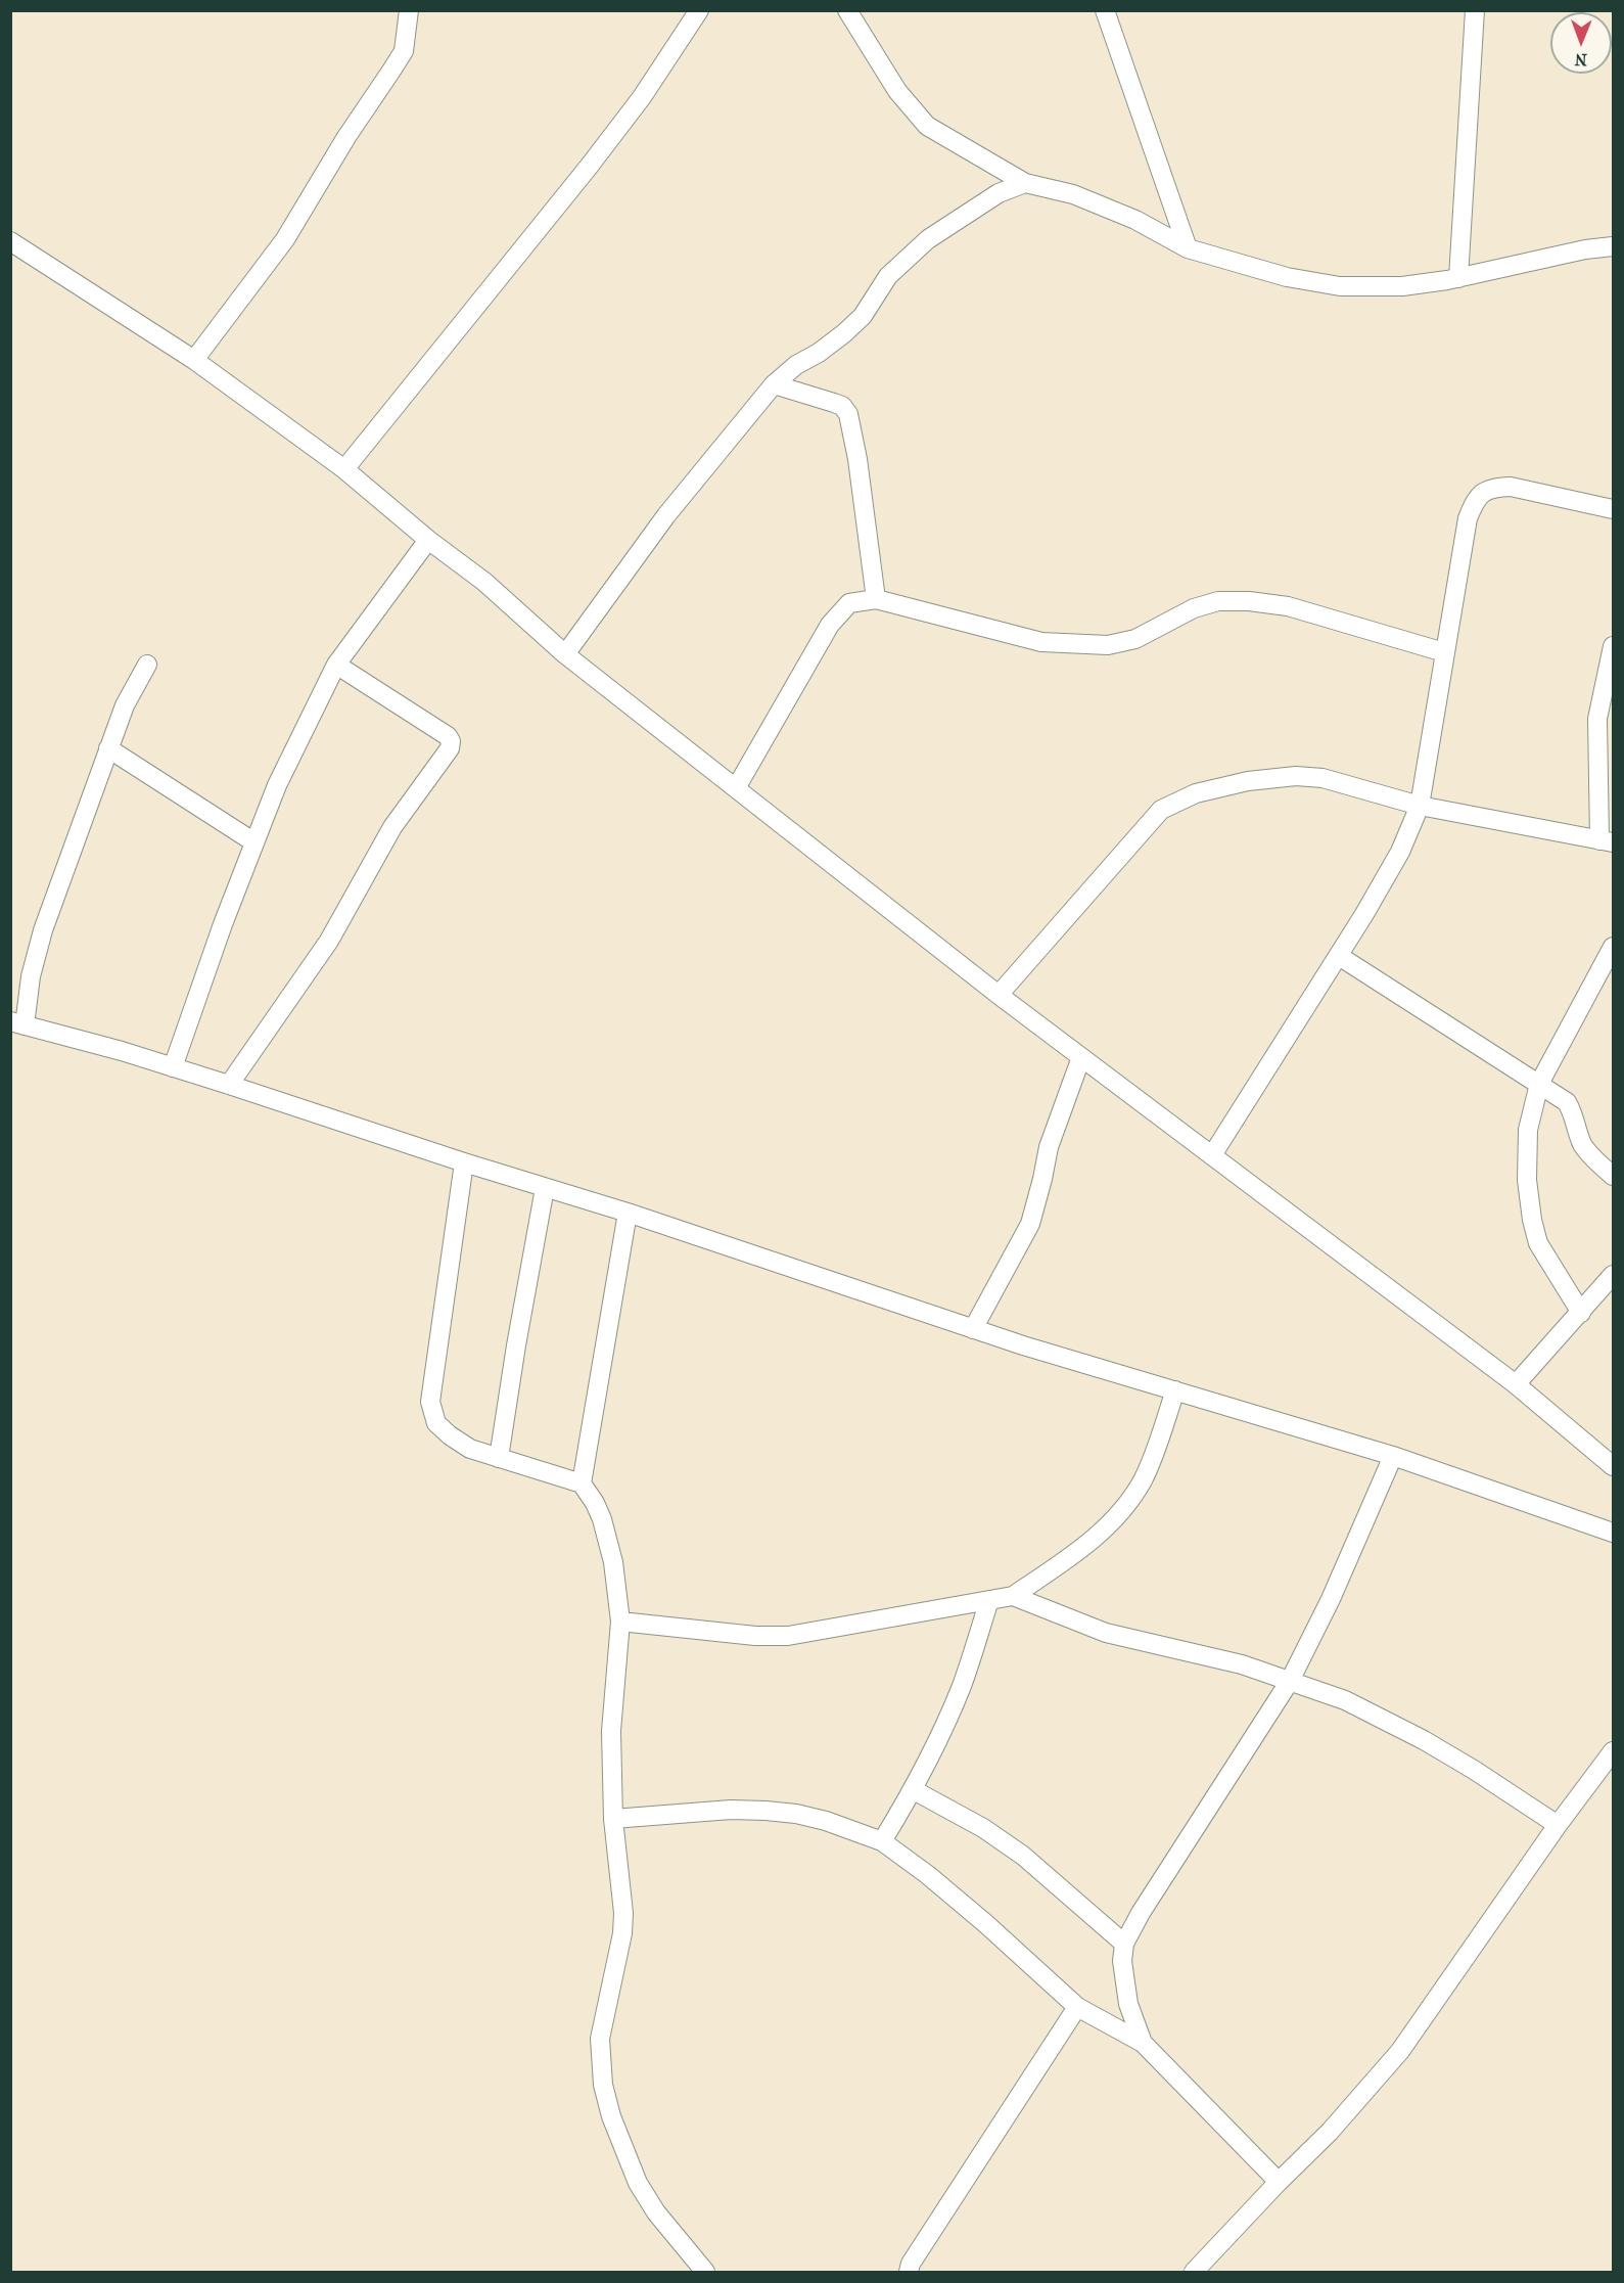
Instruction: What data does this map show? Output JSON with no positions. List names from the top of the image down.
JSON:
{
  "north": "bottom"
}
